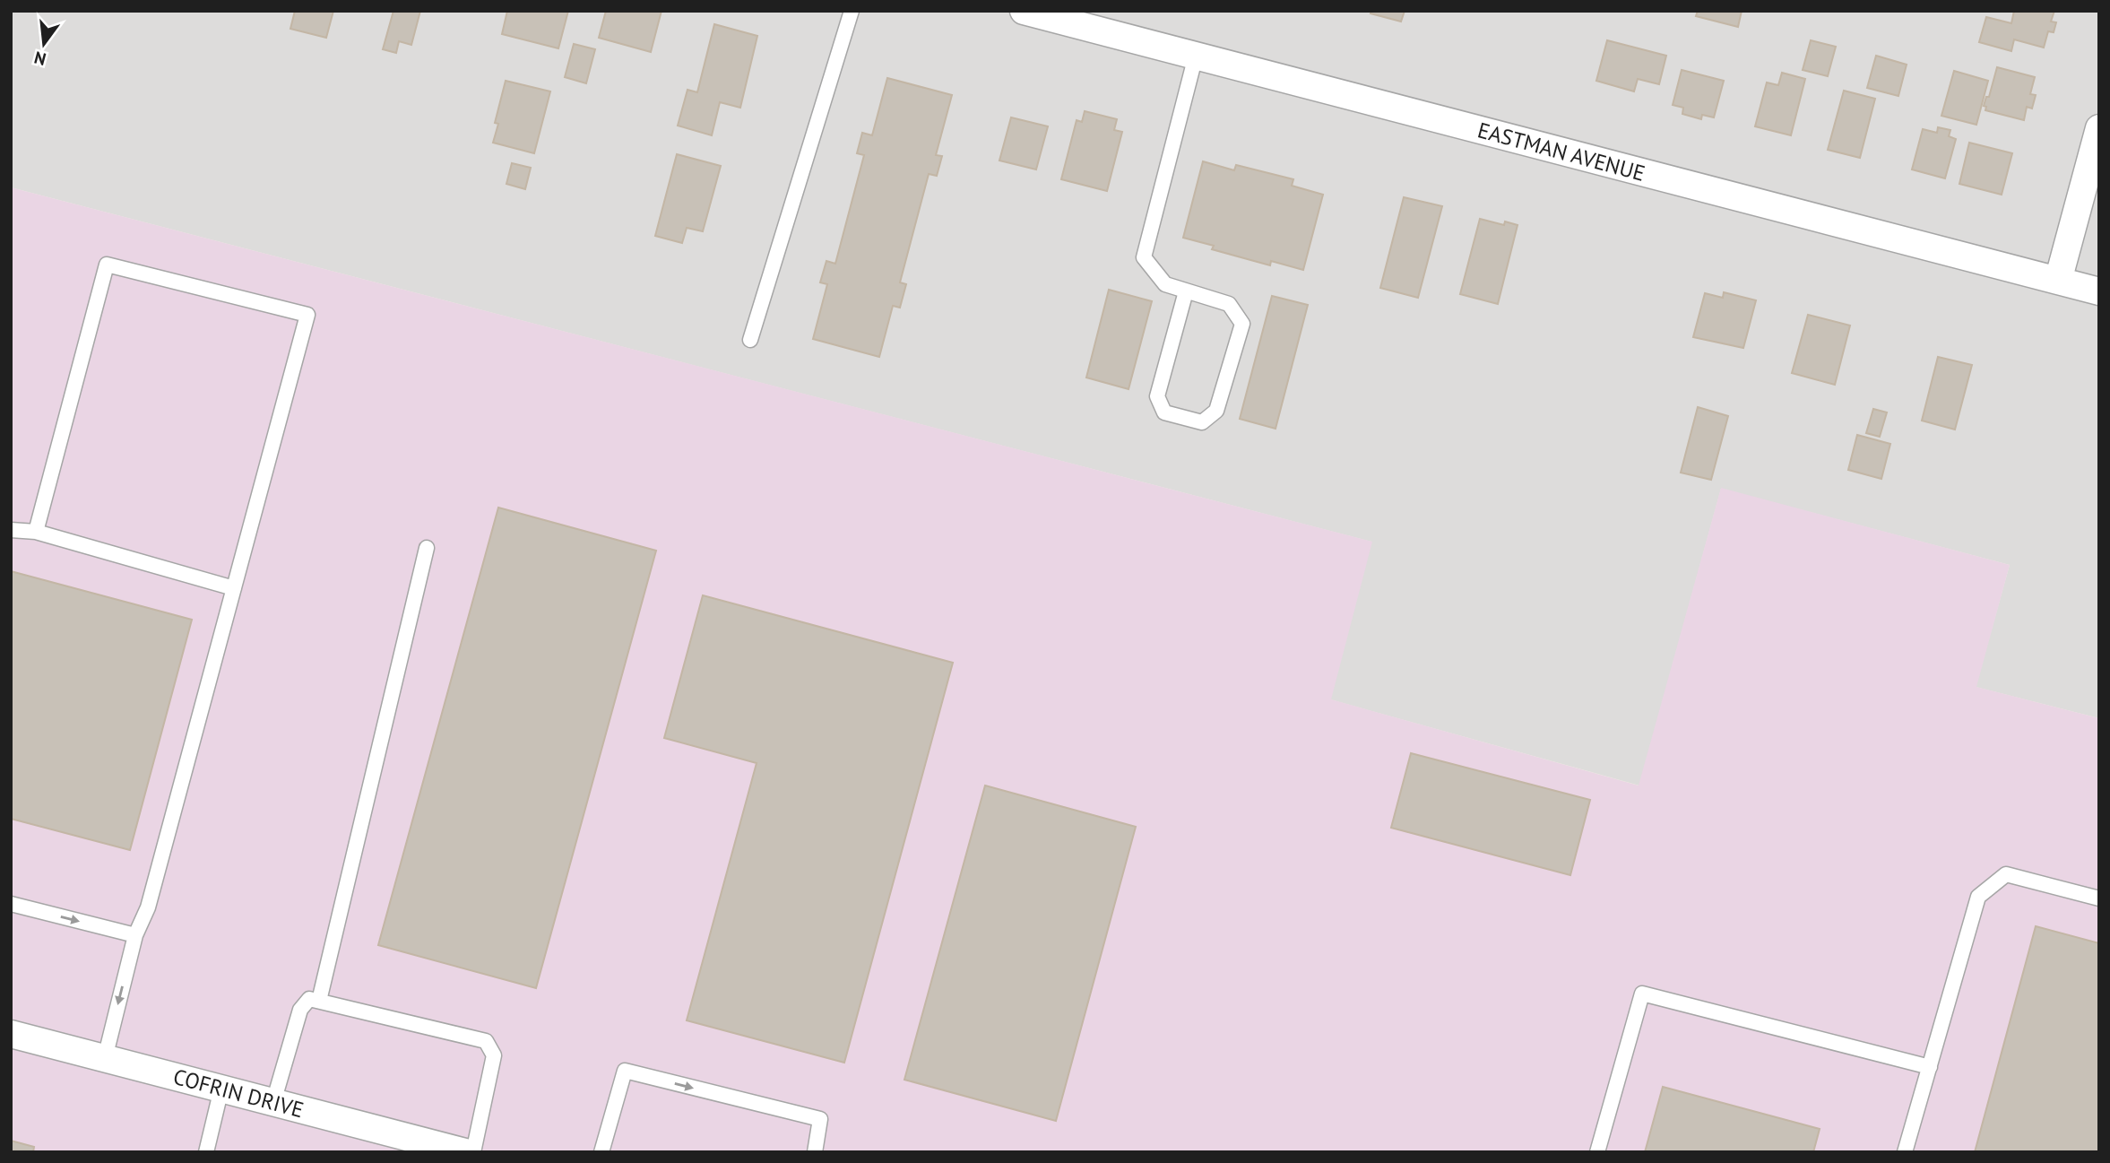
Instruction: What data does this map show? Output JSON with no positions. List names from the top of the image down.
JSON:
{
  "streets": {
    "street": ["EASTMAN AVENUE", "COFRIN DRIVE"]
  },
  "north": "bottom"
}
